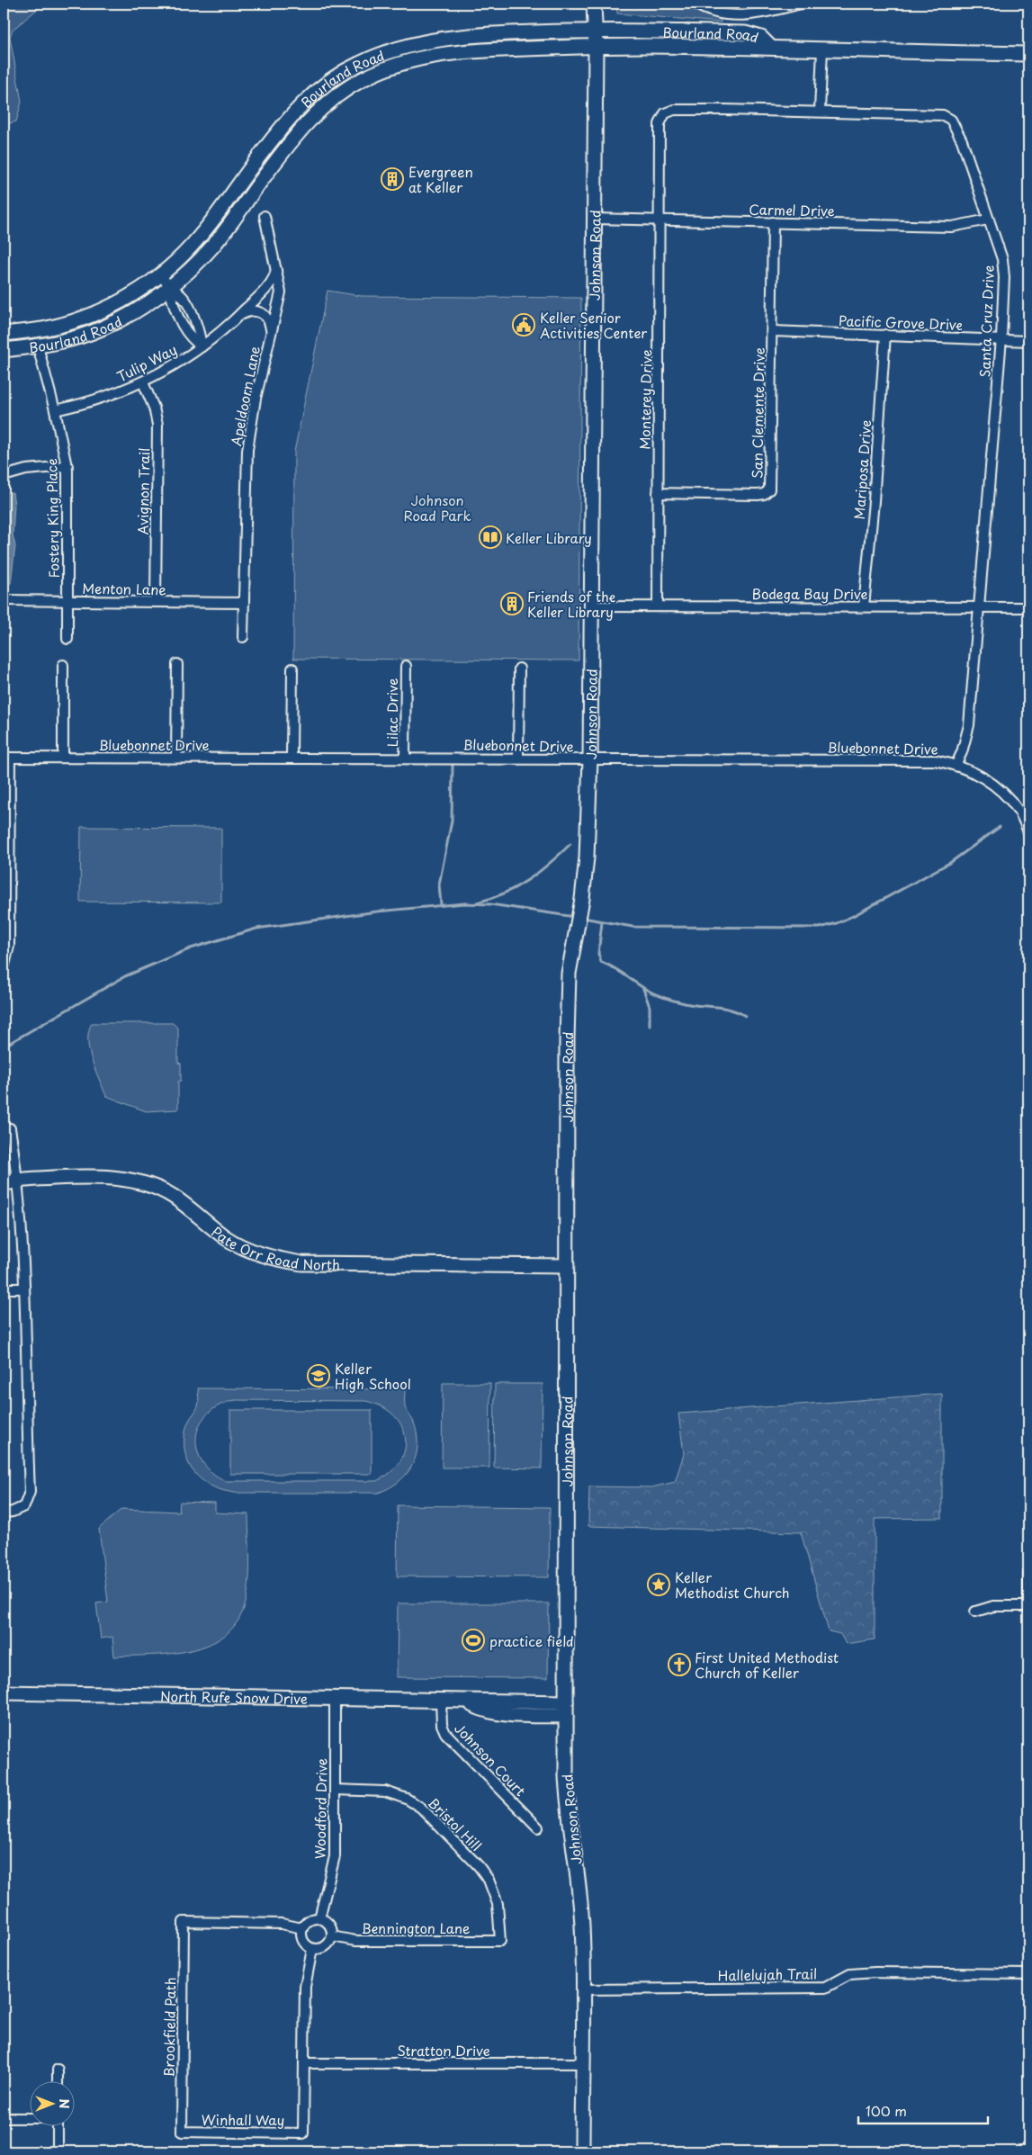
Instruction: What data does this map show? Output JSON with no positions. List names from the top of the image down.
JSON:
{
  "streets": {
    "main road": [
      "Bourland Road",
      "Johnson Road",
      "Pate Orr Road North",
      "North Rufe Snow Drive"
    ],
    "street": [
      "Carmel Drive",
      "Santa Cruz Drive",
      "Pacific Grove Drive",
      "Tulip Way",
      "Apeldoorn Lane",
      "Monterey Drive",
      "San Clemente Drive",
      "Mariposa Drive",
      "Avignon Trail",
      "Fostery King Place",
      "Menton Lane",
      "Bodega Bay Drive",
      "Lilac Drive",
      "Bluebonnet Drive",
      "Johnson Court",
      "Woodford Drive",
      "Bristol Hill",
      "Bennington Lane",
      "Hallelujah Trail",
      "Brookfield Path",
      "Stratton Drive",
      "Winhall Way"
    ]
  },
  "crossings": [
    ["Bourland Road", "Johnson Road"],
    ["Bourland Road", "Fostery King Place"],
    ["Carmel Drive", "Johnson Road"],
    ["Carmel Drive", "Santa Cruz Drive"],
    ["Carmel Drive", "Monterey Drive"],
    ["Carmel Drive", "San Clemente Drive"],
    ["Johnson Road", "Bodega Bay Drive"],
    ["Johnson Road", "Bluebonnet Drive"],
    ["Johnson Road", "Pate Orr Road North"],
    ["Johnson Road", "North Rufe Snow Drive"],
    ["Johnson Road", "Hallelujah Trail"],
    ["Johnson Road", "Stratton Drive"],
    ["Santa Cruz Drive", "Pacific Grove Drive"],
    ["Santa Cruz Drive", "Monterey Drive"],
    ["Santa Cruz Drive", "Bodega Bay Drive"],
    ["Santa Cruz Drive", "Bluebonnet Drive"],
    ["Pacific Grove Drive", "San Clemente Drive"],
    ["Pacific Grove Drive", "Mariposa Drive"],
    ["Tulip Way", "Apeldoorn Lane"],
    ["Tulip Way", "Avignon Trail"],
    ["Tulip Way", "Fostery King Place"],
    ["Apeldoorn Lane", "Menton Lane"],
    ["Monterey Drive", "San Clemente Drive"],
    ["Monterey Drive", "Bodega Bay Drive"],
    ["Mariposa Drive", "Bodega Bay Drive"],
    ["Avignon Trail", "Menton Lane"],
    ["Fostery King Place", "Menton Lane"],
    ["Lilac Drive", "Bluebonnet Drive"],
    ["North Rufe Snow Drive", "Johnson Court"],
    ["North Rufe Snow Drive", "Woodford Drive"],
    ["Woodford Drive", "Bristol Hill"],
    ["Woodford Drive", "Bennington Lane"],
    ["Woodford Drive", "Brookfield Path"],
    ["Bristol Hill", "Bennington Lane"],
    ["Bennington Lane", "Brookfield Path"],
    ["Brookfield Path", "Winhall Way"],
    ["Stratton Drive", "Winhall Way"]
  ],
  "parks": ["Johnson Road Park"],
  "places": {
    "building": ["Evergreen at Keller", "Friends of the Keller Library"],
    "public building": ["Keller Senior Activities Center"],
    "library": ["Keller Library"],
    "school or university": ["Keller High School"],
    "place": ["Keller Methodist Church"],
    "sports": ["practice field"],
    "church": ["First United Methodist Church of Keller"]
  },
  "scale_bar": "100 m",
  "north": "right"
}
